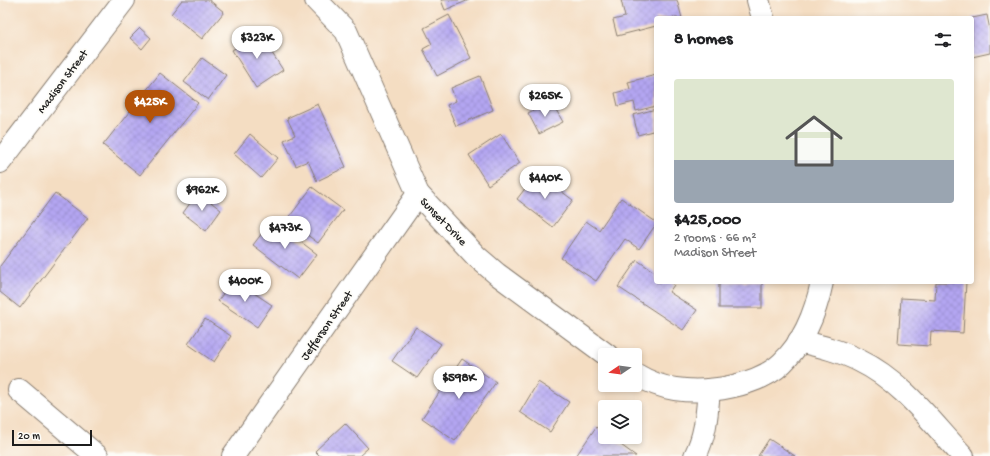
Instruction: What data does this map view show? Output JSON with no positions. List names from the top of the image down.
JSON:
{
  "streets": {
    "street": ["Madison Street", "Sunset Drive", "Jefferson Street"]
  },
  "crossings": [
    ["Sunset Drive", "Jefferson Street"]
  ],
  "scale_bar": "20 m",
  "north": "left",
  "page": {
    "heading": "8 homes",
    "price": [
      "$323K",
      "$265K",
      "$425K",
      "$440K",
      "$962K",
      "$473K",
      "$400K",
      "$598K"
    ],
    "list": [
      {
        "name": "$425,000",
        "note": "2 rooms · 66 m² · Madison Street"
      }
    ],
    "scale": "20 m"
  }
}
